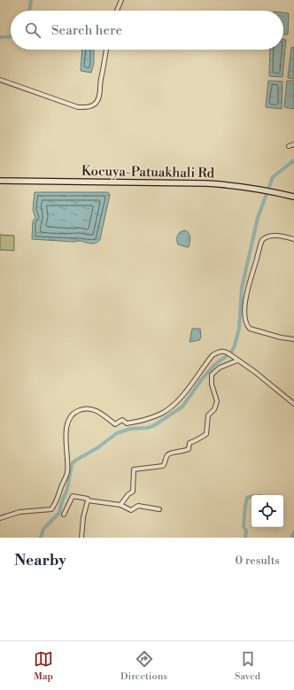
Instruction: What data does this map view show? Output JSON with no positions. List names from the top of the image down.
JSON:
{
  "streets": {
    "main road": ["Kocuya-Patuakhali Rd"]
  },
  "page": {
    "search": "Search here",
    "heading": ["Nearby", "0 results"],
    "nav": ["Map", "Directions", "Saved"]
  }
}
